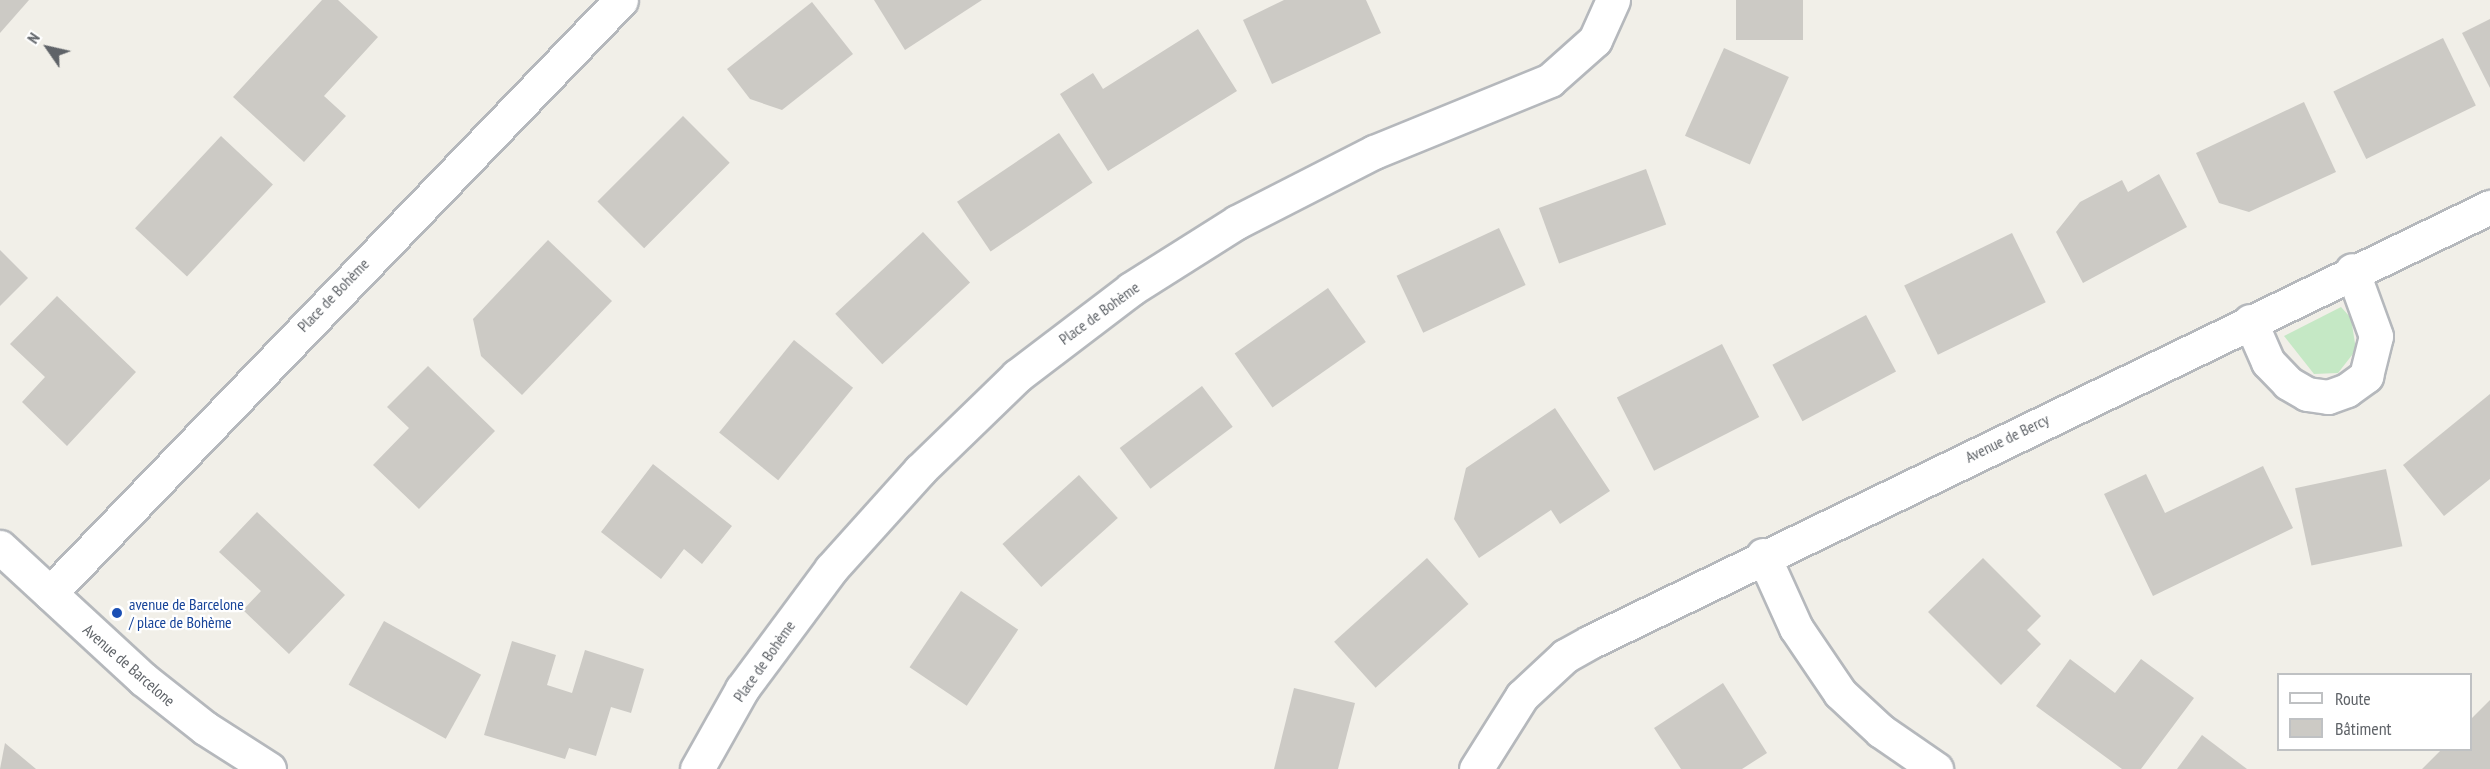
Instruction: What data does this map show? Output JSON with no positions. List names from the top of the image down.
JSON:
{
  "streets": {
    "street": ["Place de Bohème", "Avenue de Bercy", "Avenue de Barcelone"]
  },
  "crossings": [
    ["Place de Bohème", "Avenue de Barcelone"]
  ],
  "places": ["avenue de Barcelone / place de Bohème"],
  "legend": ["Route", "Bâtiment"],
  "north": "top left"
}
